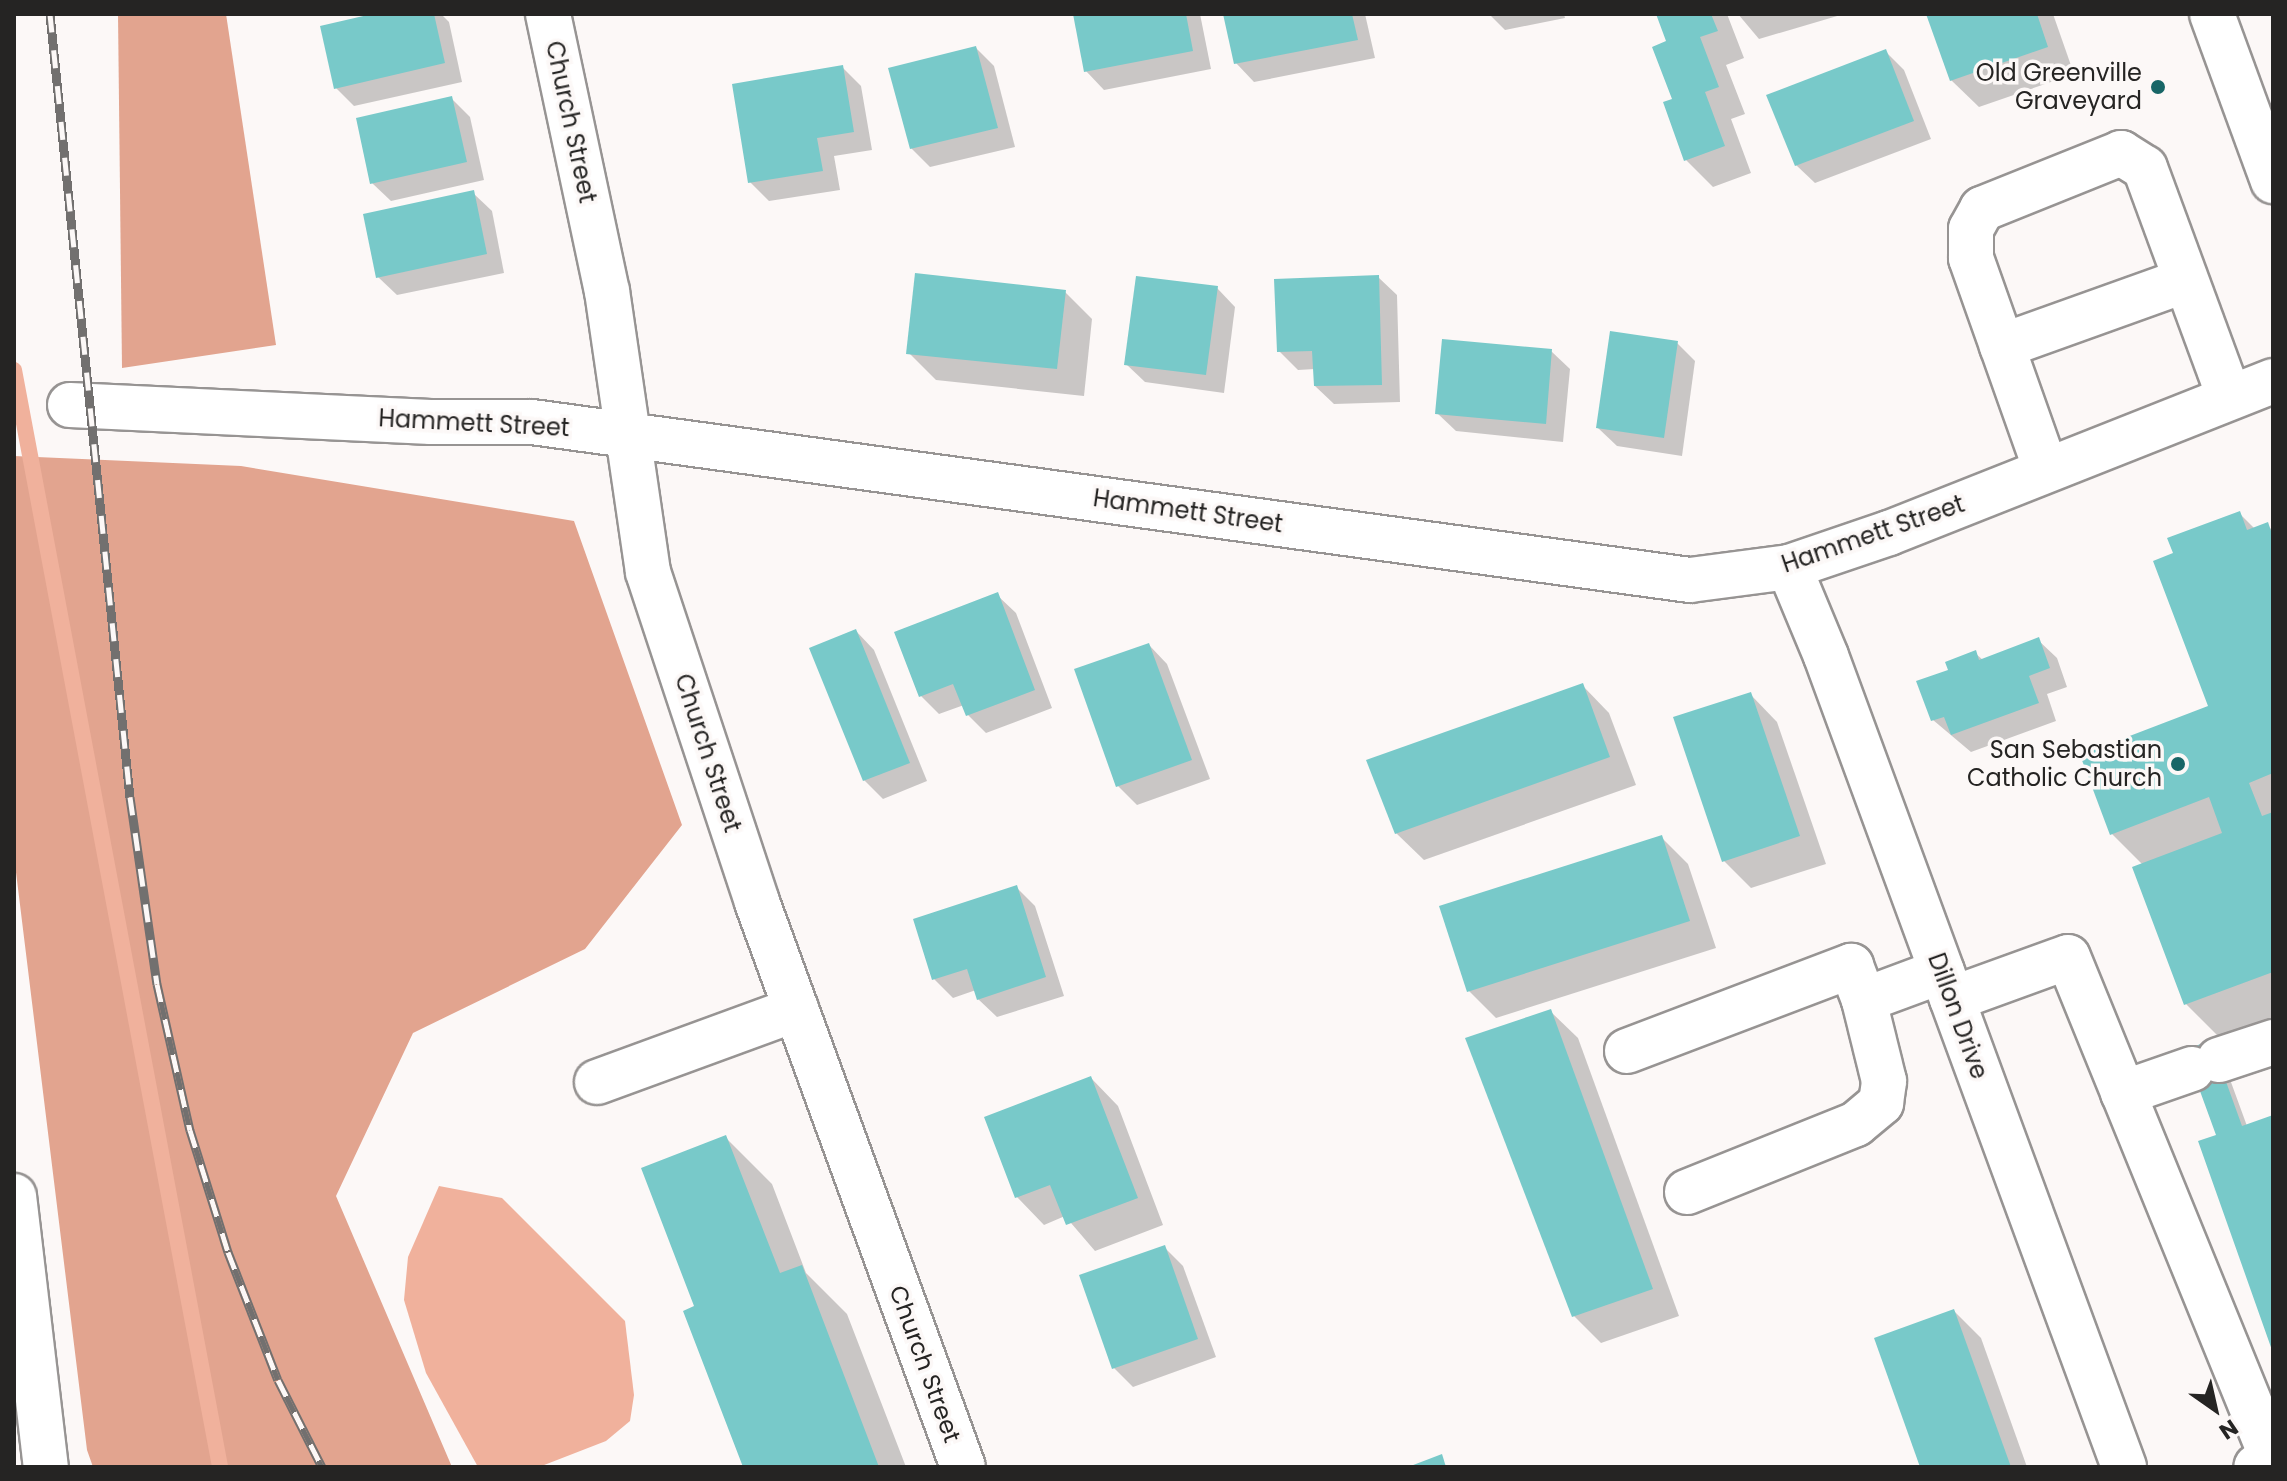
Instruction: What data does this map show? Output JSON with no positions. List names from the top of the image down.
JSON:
{
  "streets": {
    "street": ["Church Street", "Hammett Street", "Dillon Drive"]
  },
  "crossings": [
    ["Church Street", "Hammett Street"],
    ["Hammett Street", "Dillon Drive"]
  ],
  "places": ["Old Greenville Graveyard", "San Sebastian Catholic Church"],
  "north": "bottom right"
}
